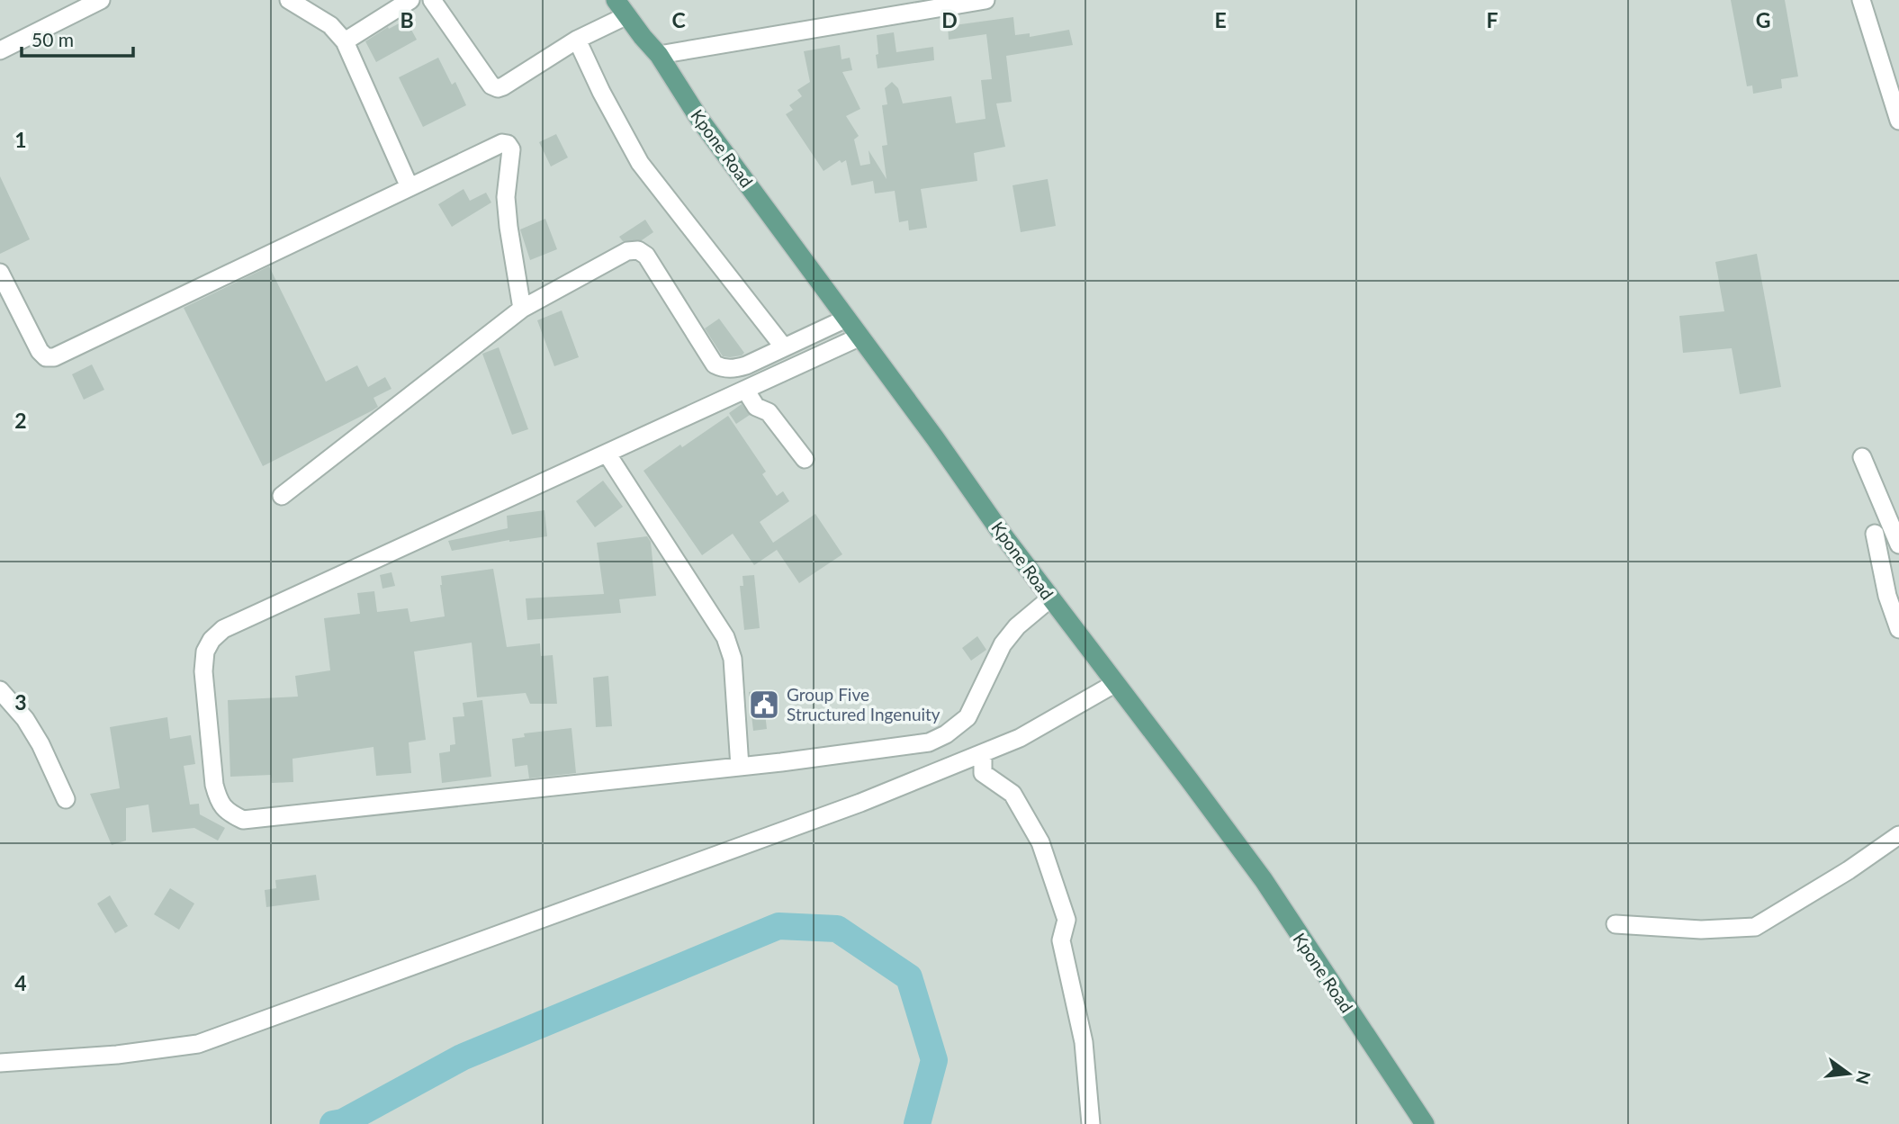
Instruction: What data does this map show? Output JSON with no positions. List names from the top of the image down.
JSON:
{
  "streets": {
    "main road": ["Kpone Road"]
  },
  "places": {
    "public building": ["Group Five Structured Ingenuity"]
  },
  "scale_bar": "50 m",
  "north": "right",
  "grid": {
    "columns": [
      "B",
      "C",
      "D",
      "E",
      "F",
      "G"
    ],
    "rows": [
      "1",
      "2",
      "3",
      "4"
    ]
  }
}
